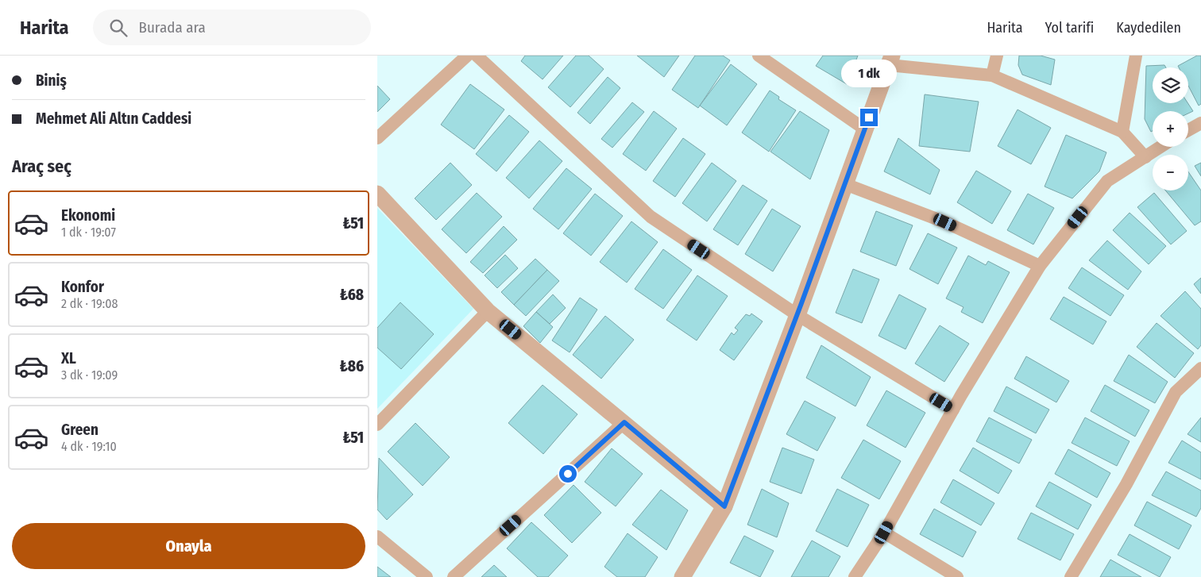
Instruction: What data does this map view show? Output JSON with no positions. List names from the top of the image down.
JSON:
{
  "page": {
    "header": "Harita",
    "search": "Burada ara",
    "nav": ["Harita", "Yol tarifi", "Kaydedilen"],
    "banner": ["Biniş", "Mehmet Ali Altın Caddesi"],
    "bubble": "1 dk",
    "map_buttons": ["+", "−"],
    "heading": "Araç seç",
    "list": [
      {
        "name": "Ekonomi",
        "note": "1 dk · 19:07",
        "value": "₺51"
      },
      {
        "name": "Konfor",
        "note": "2 dk · 19:08",
        "value": "₺68"
      },
      {
        "name": "XL",
        "note": "3 dk · 19:09",
        "value": "₺86"
      },
      {
        "name": "Green",
        "note": "4 dk · 19:10",
        "value": "₺51"
      }
    ],
    "buttons": "Onayla"
  }
}
